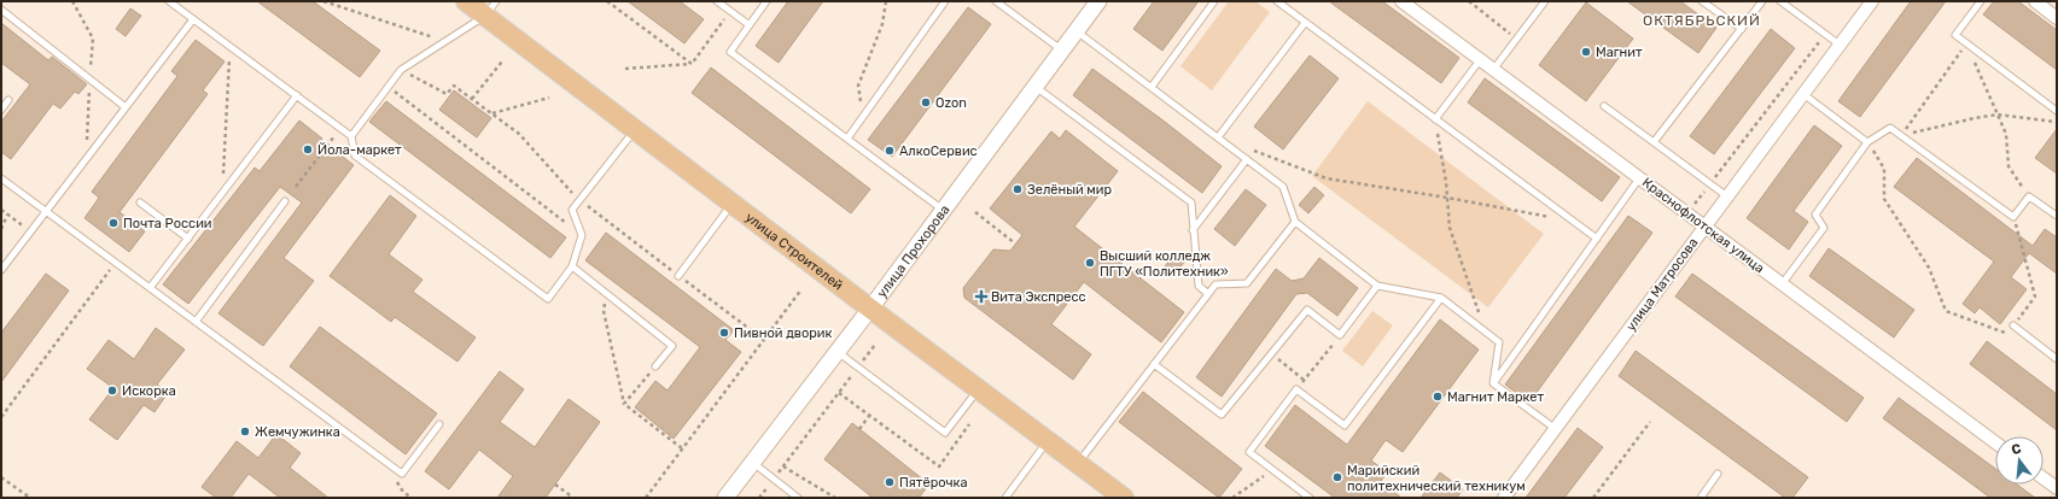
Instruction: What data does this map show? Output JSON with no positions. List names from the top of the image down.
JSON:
{
  "streets": {
    "main road": ["улица Строителей"],
    "street": ["Краснофлотская улица", "улица Прохорова", "улица Матросова"]
  },
  "crossings": [
    ["Краснофлотская улица", "улица Матросова"],
    ["улица Строителей", "улица Прохорова"]
  ],
  "districts": ["ОКТЯБРЬСКИЙ"],
  "places": {
    "other": [
      "Магнит",
      "Ozon",
      "Йола-маркет",
      "АлкоСервис",
      "Зелёный мир",
      "Почта России",
      "Высший колледж ПГТУ «Политехник»",
      "Пивной дворик",
      "Искорка",
      "Магнит Маркет",
      "Жемчужинка",
      "Марийский политехнический техникум",
      "Пятёрочка"
    ],
    "health": ["Вита Экспресс"]
  },
  "north": "top"
}
